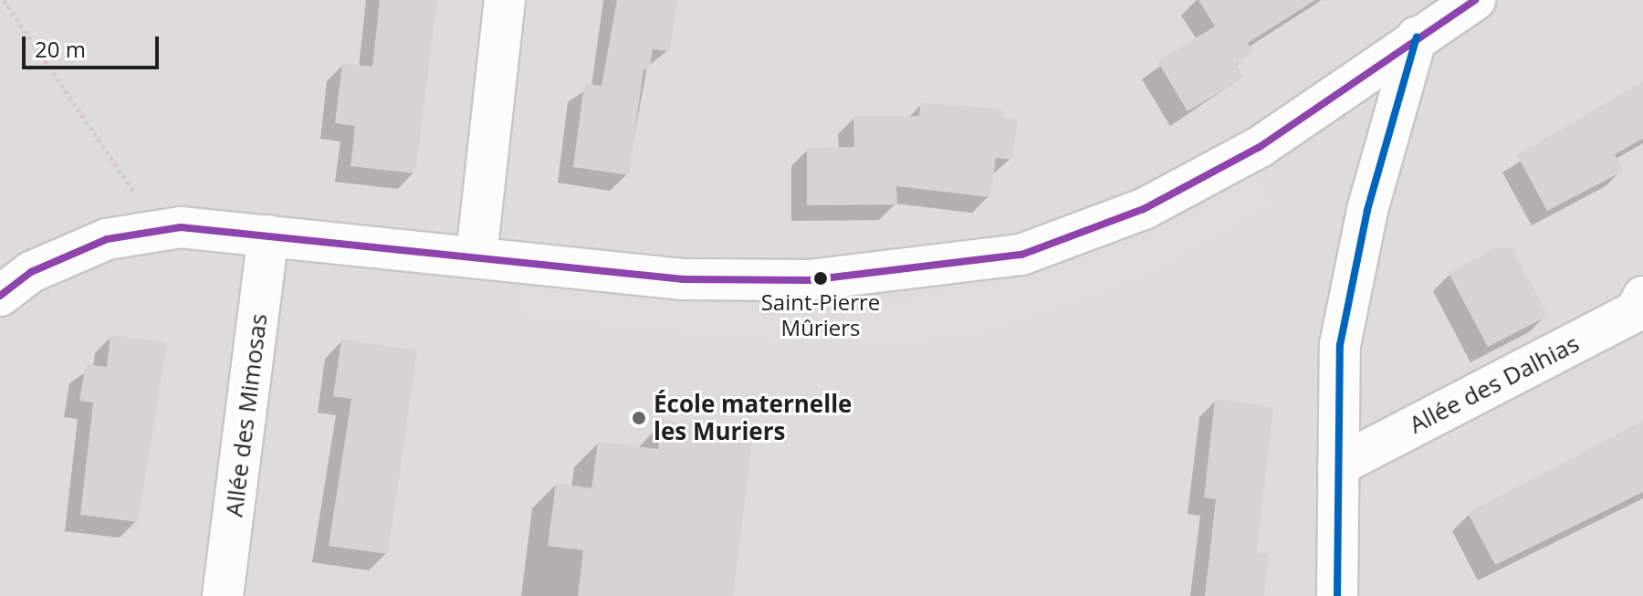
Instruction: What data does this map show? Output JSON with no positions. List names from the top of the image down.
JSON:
{
  "streets": {
    "street": ["Allée des Dalhias", "Allée des Mimosas"]
  },
  "places": ["Saint-Pierre Mûriers", "École maternelle les Muriers"],
  "scale_bar": "20 m"
}
